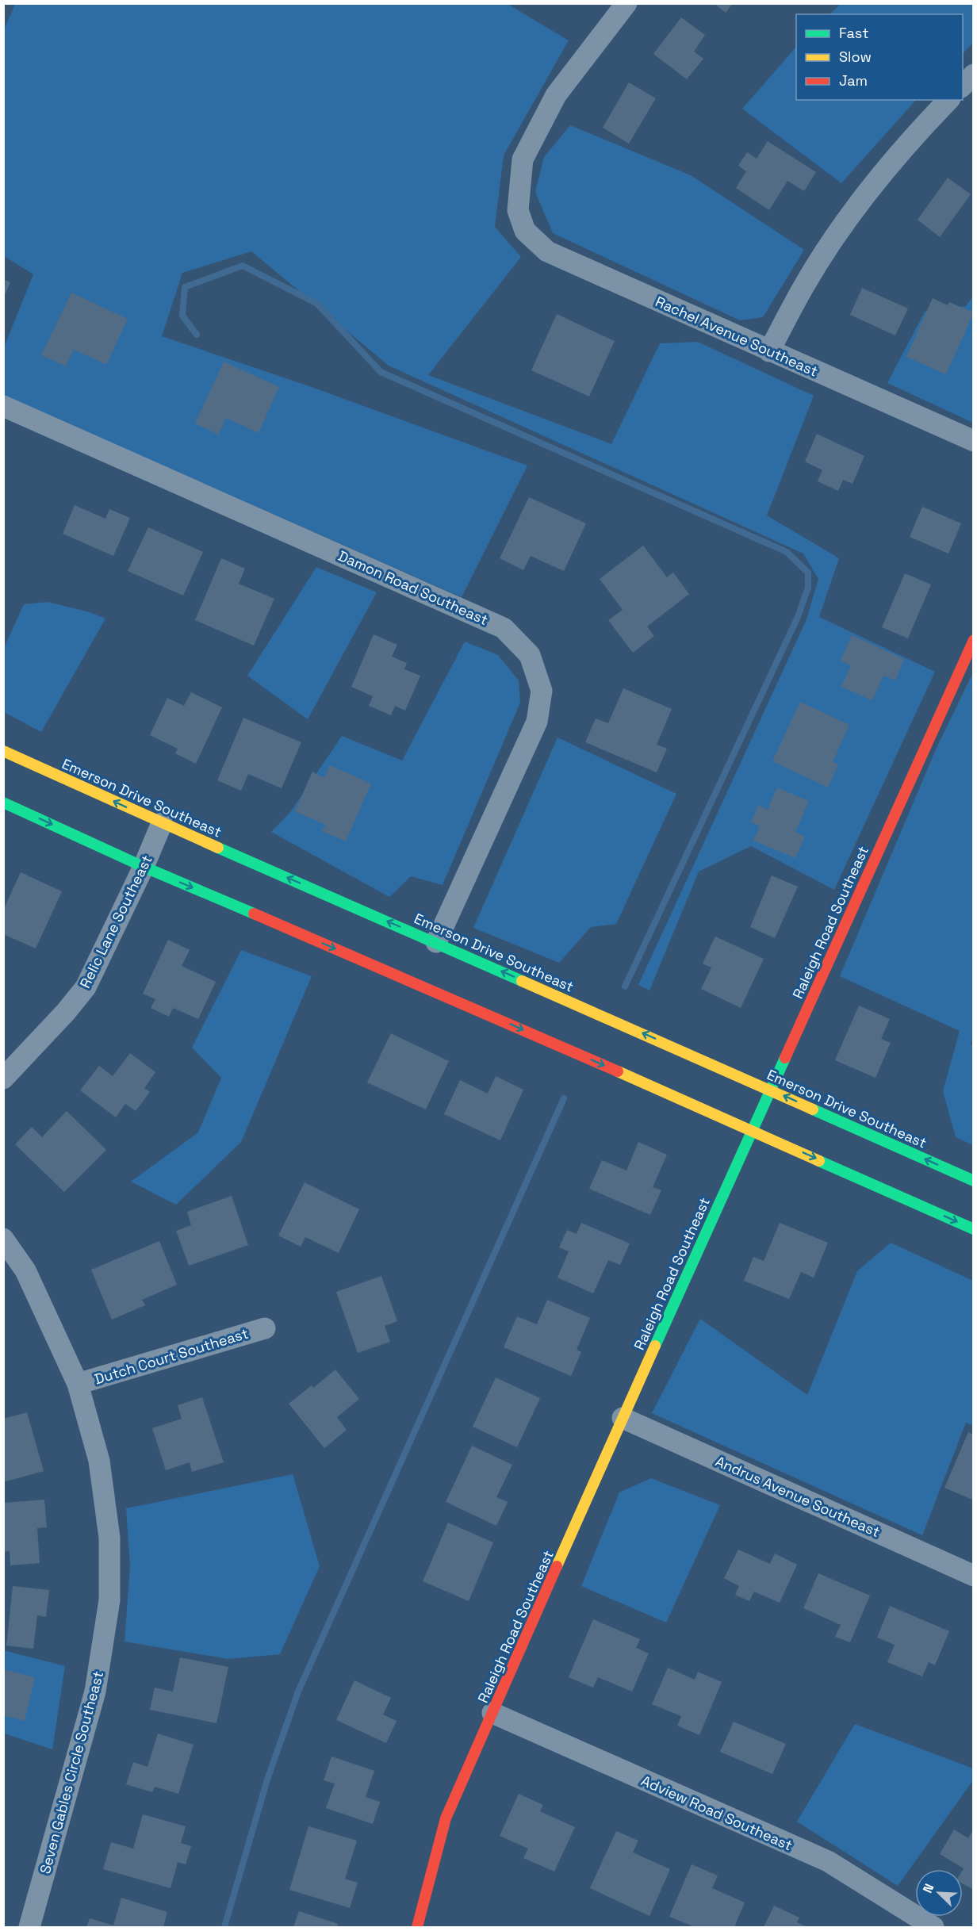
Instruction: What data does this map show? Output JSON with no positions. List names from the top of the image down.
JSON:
{
  "streets": {
    "street": [
      "Rachel Avenue Southeast",
      "Damon Road Southeast",
      "Emerson Drive Southeast",
      "Relic Lane Southeast",
      "Raleigh Road Southeast",
      "Dutch Court Southeast",
      "Andrus Avenue Southeast",
      "Seven Gables Circle Southeast",
      "Adview Road Southeast"
    ]
  },
  "crossings": [
    ["Damon Road Southeast", "Emerson Drive Southeast"],
    ["Emerson Drive Southeast", "Relic Lane Southeast"],
    ["Emerson Drive Southeast", "Raleigh Road Southeast"],
    ["Raleigh Road Southeast", "Andrus Avenue Southeast"],
    ["Raleigh Road Southeast", "Adview Road Southeast"],
    ["Dutch Court Southeast", "Seven Gables Circle Southeast"]
  ],
  "legend": ["Fast", "Slow", "Jam"],
  "north": "top left"
}
